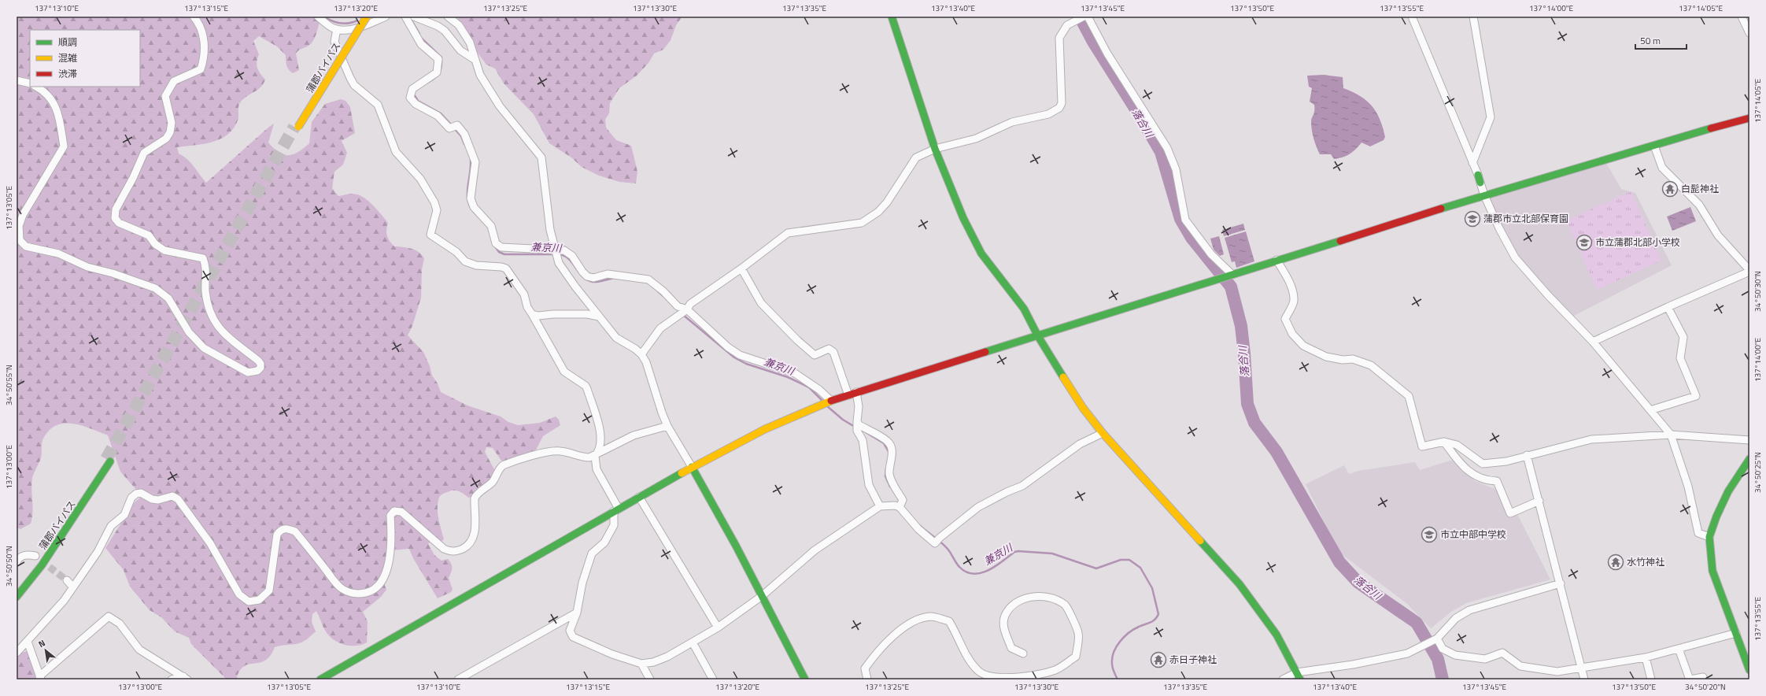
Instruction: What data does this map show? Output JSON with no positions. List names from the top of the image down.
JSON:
{
  "streets": {
    "main road": ["蒲郡バイパス"]
  },
  "water": ["落合川", "兼京川"],
  "places": {
    "temple": ["白髭神社", "水竹神社", "赤日子神社"],
    "school or university": ["蒲郡市立北部保育園", "市立蒲郡北部小学校", "市立中部中学校"]
  },
  "legend": ["順調", "混雑", "渋滞"],
  "scale_bar": "50 m",
  "north": "top left",
  "coordinates": [
    "137°13'10\"E",
    "137°13'15\"E",
    "137°13'20\"E",
    "137°13'25\"E",
    "137°13'30\"E",
    "137°13'35\"E",
    "137°13'40\"E",
    "137°13'45\"E",
    "137°13'50\"E",
    "137°13'55\"E",
    "137°14'00\"E",
    "137°14'05\"E",
    "137°13'05\"E",
    "34°50'30\"N",
    "34°50'55\"N",
    "137°13'00\"E",
    "34°50'25\"N",
    "34°50'50\"N",
    "34°50'20\"N"
  ]
}
